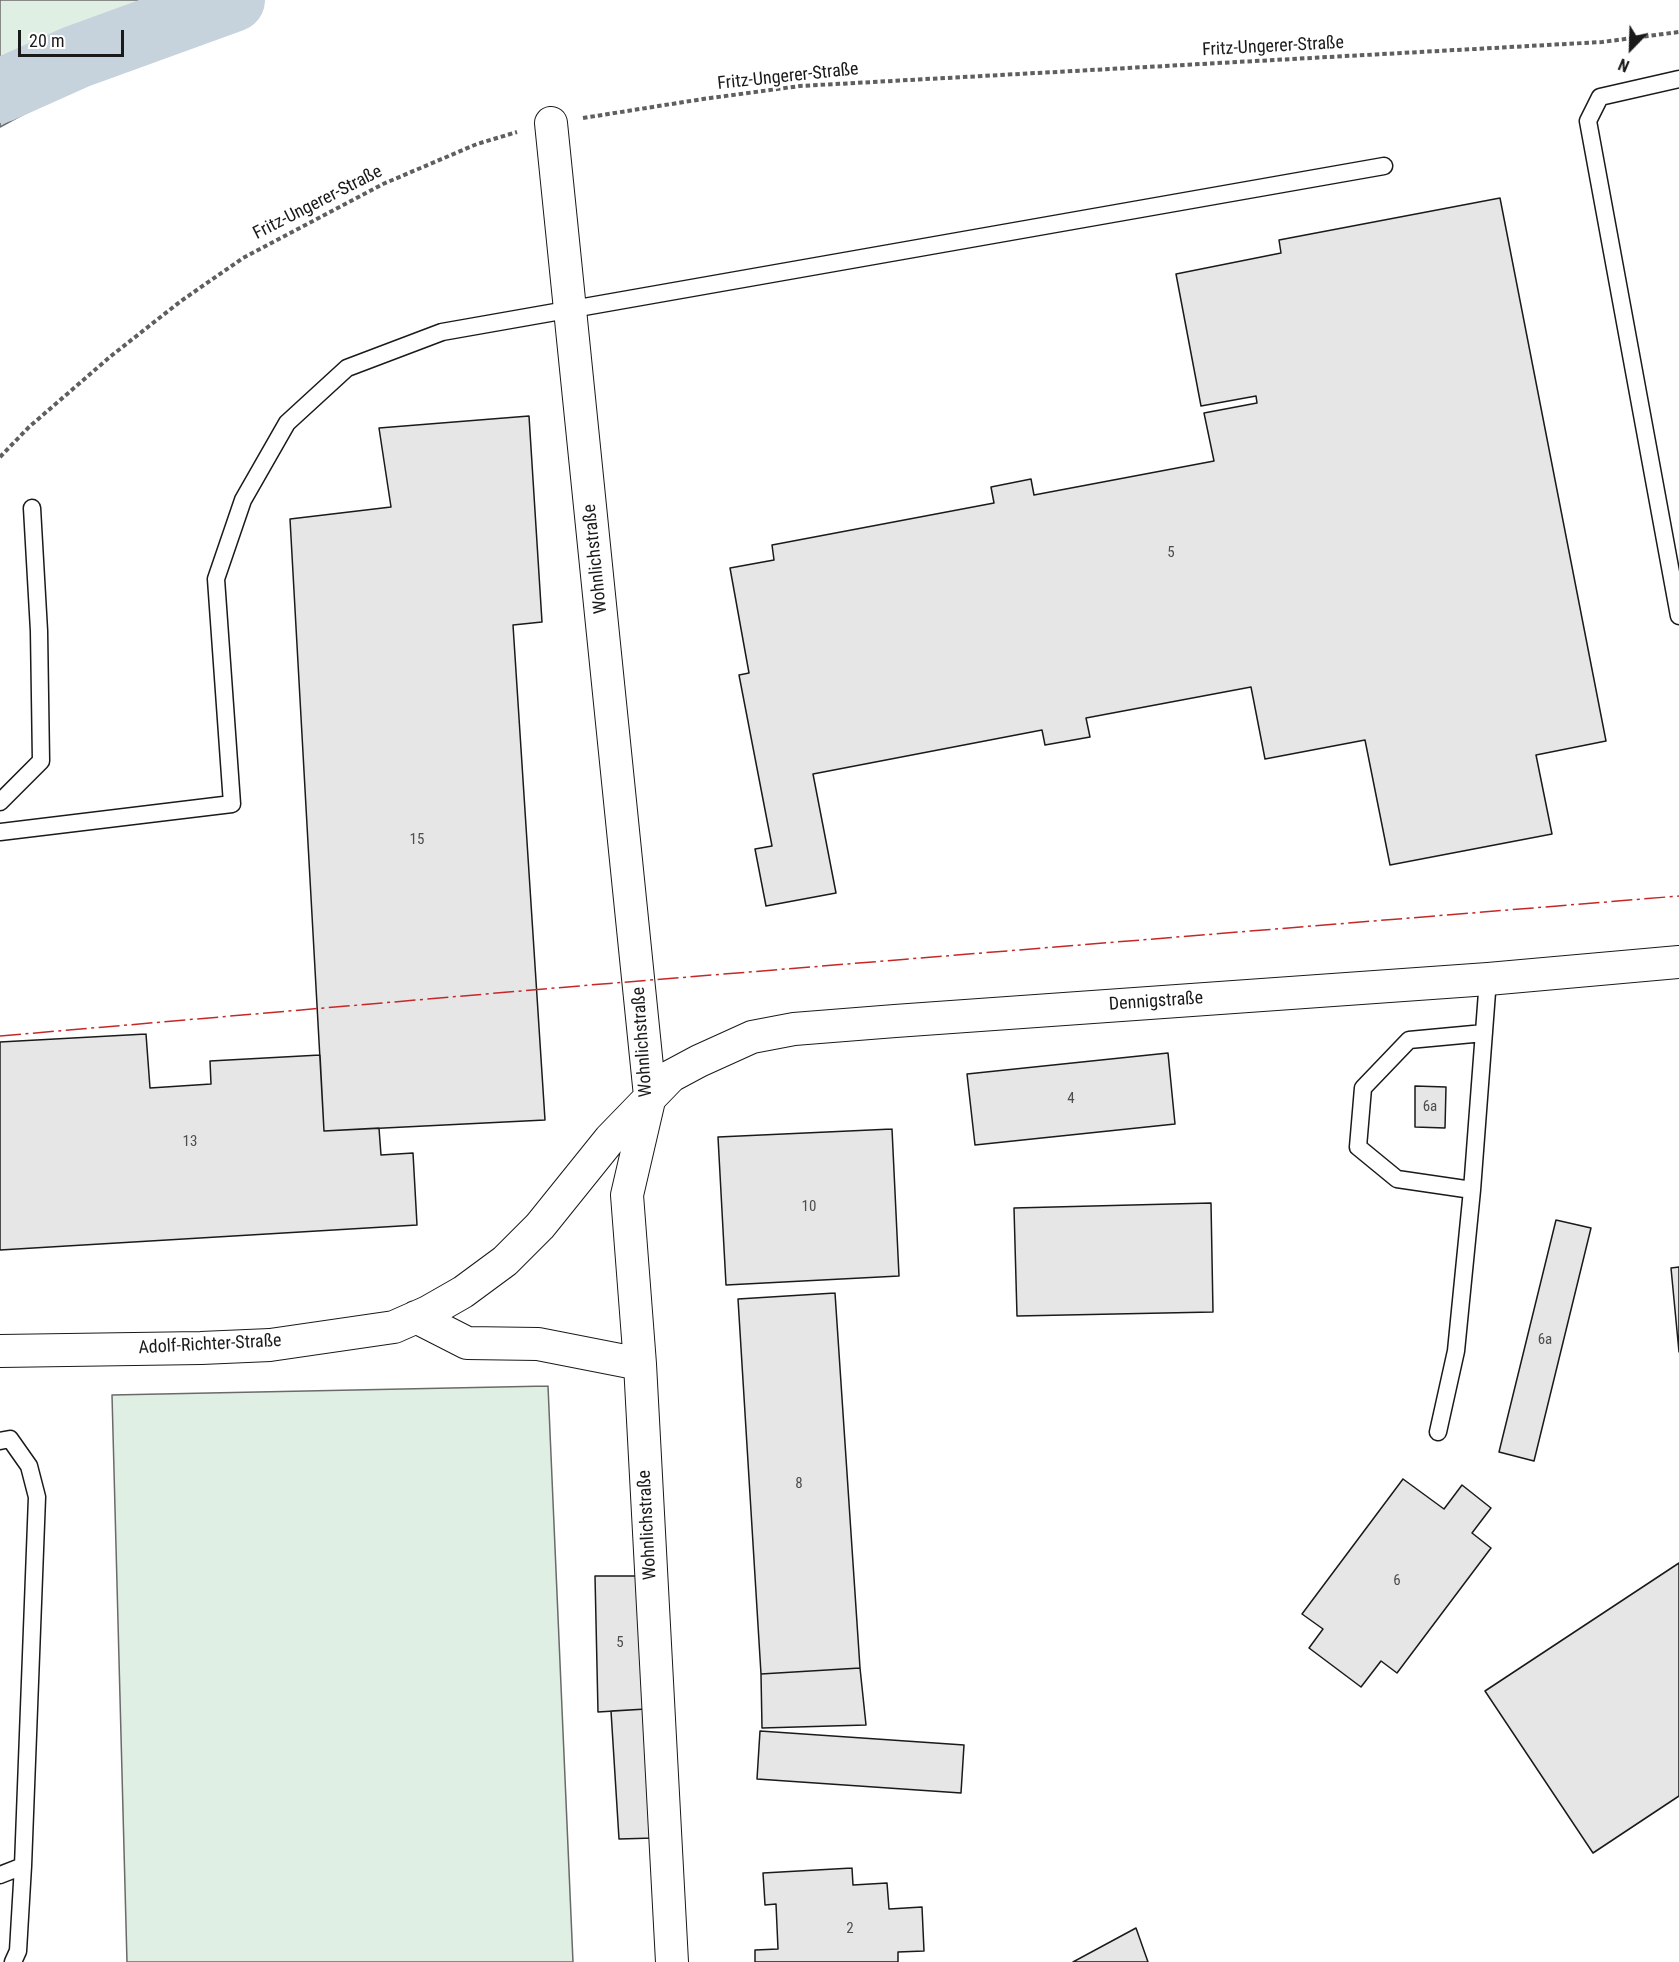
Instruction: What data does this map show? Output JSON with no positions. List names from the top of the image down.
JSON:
{
  "streets": {
    "street": ["Wohnlichstraße", "Dennigstraße", "Adolf-Richter-Straße"],
    "path": ["Fritz-Ungerer-Straße"]
  },
  "crossings": [
    ["Fritz-Ungerer-Straße", "Wohnlichstraße"],
    ["Wohnlichstraße", "Dennigstraße"],
    ["Wohnlichstraße", "Adolf-Richter-Straße"],
    ["Dennigstraße", "Adolf-Richter-Straße"]
  ],
  "house_numbers": [
    "5",
    "15",
    "4",
    "6a",
    "13",
    "10",
    "6a",
    "8",
    "6",
    "5",
    "2"
  ],
  "scale_bar": "20 m",
  "north": "bottom left"
}
